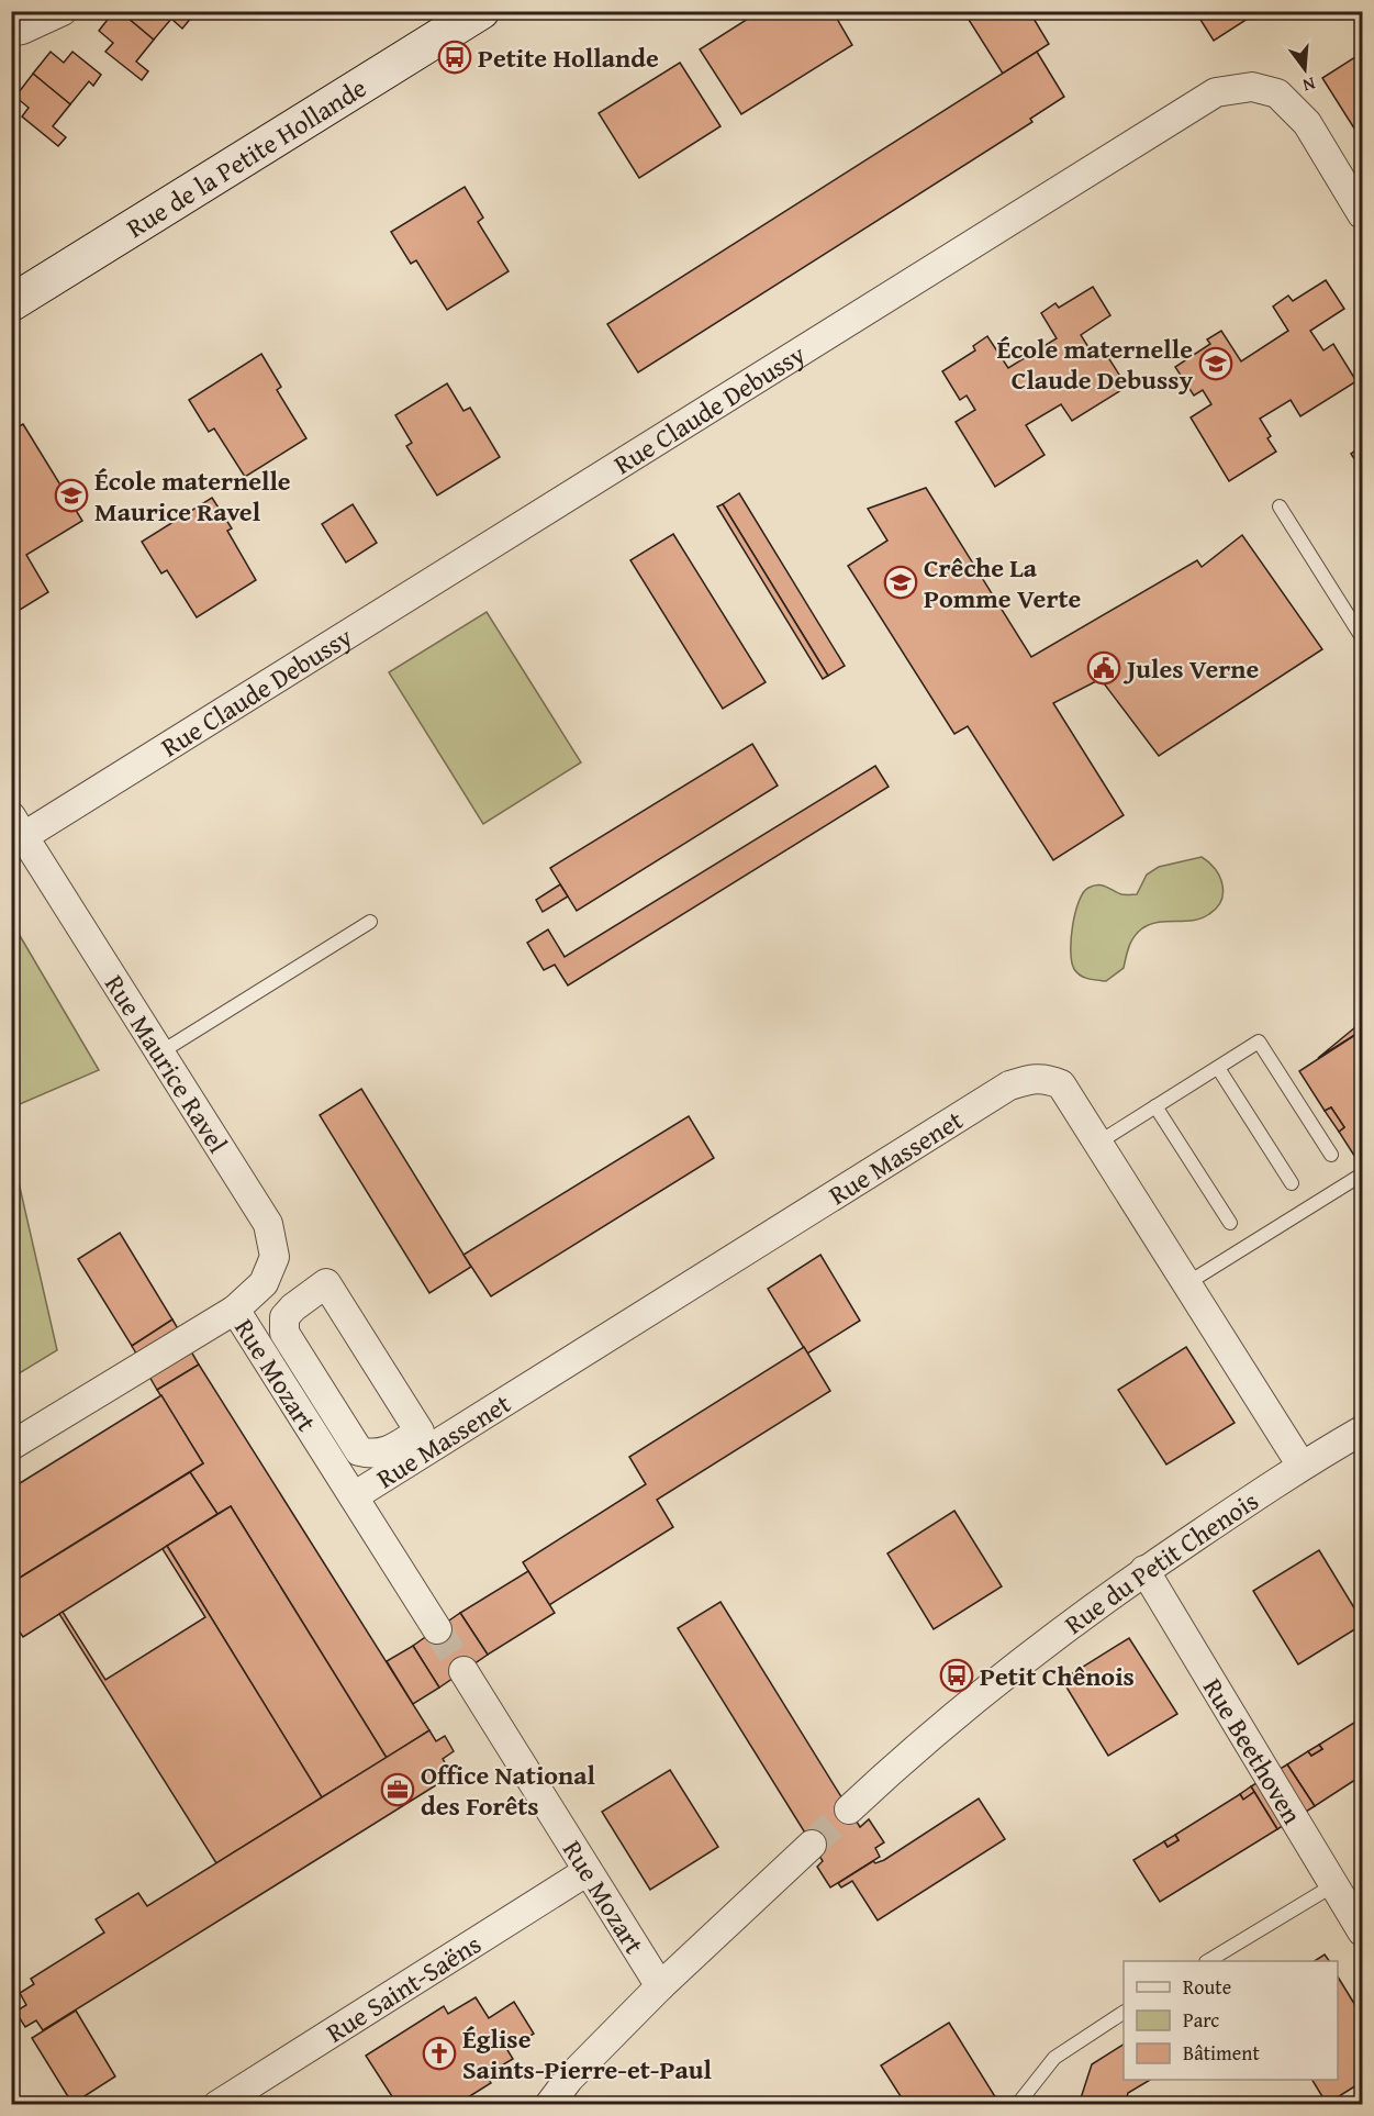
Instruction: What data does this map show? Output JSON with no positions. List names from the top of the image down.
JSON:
{
  "streets": {
    "street": [
      "Rue de la Petite Hollande",
      "Rue Claude Debussy",
      "Rue Maurice Ravel",
      "Rue Massenet",
      "Rue Mozart",
      "Rue du Petit Chenois",
      "Rue Beethoven",
      "Rue Saint-Saëns"
    ]
  },
  "crossings": [
    ["Rue Claude Debussy", "Rue Maurice Ravel"],
    ["Rue Maurice Ravel", "Rue Mozart"],
    ["Rue Massenet", "Rue Mozart"],
    ["Rue Massenet", "Rue du Petit Chenois"],
    ["Rue Mozart", "Rue Saint-Saëns"],
    ["Rue du Petit Chenois", "Rue Beethoven"]
  ],
  "places": {
    "bus stop": ["Petite Hollande", "Petit Chênois"],
    "school or university": ["École maternelle Claude Debussy", "École maternelle Maurice Ravel", "Crêche La Pomme Verte"],
    "public building": ["Jules Verne"],
    "office": ["Office National des Forêts"],
    "church": ["Église Saints-Pierre-et-Paul"]
  },
  "legend": ["Route", "Parc", "Bâtiment"],
  "north": "bottom"
}
